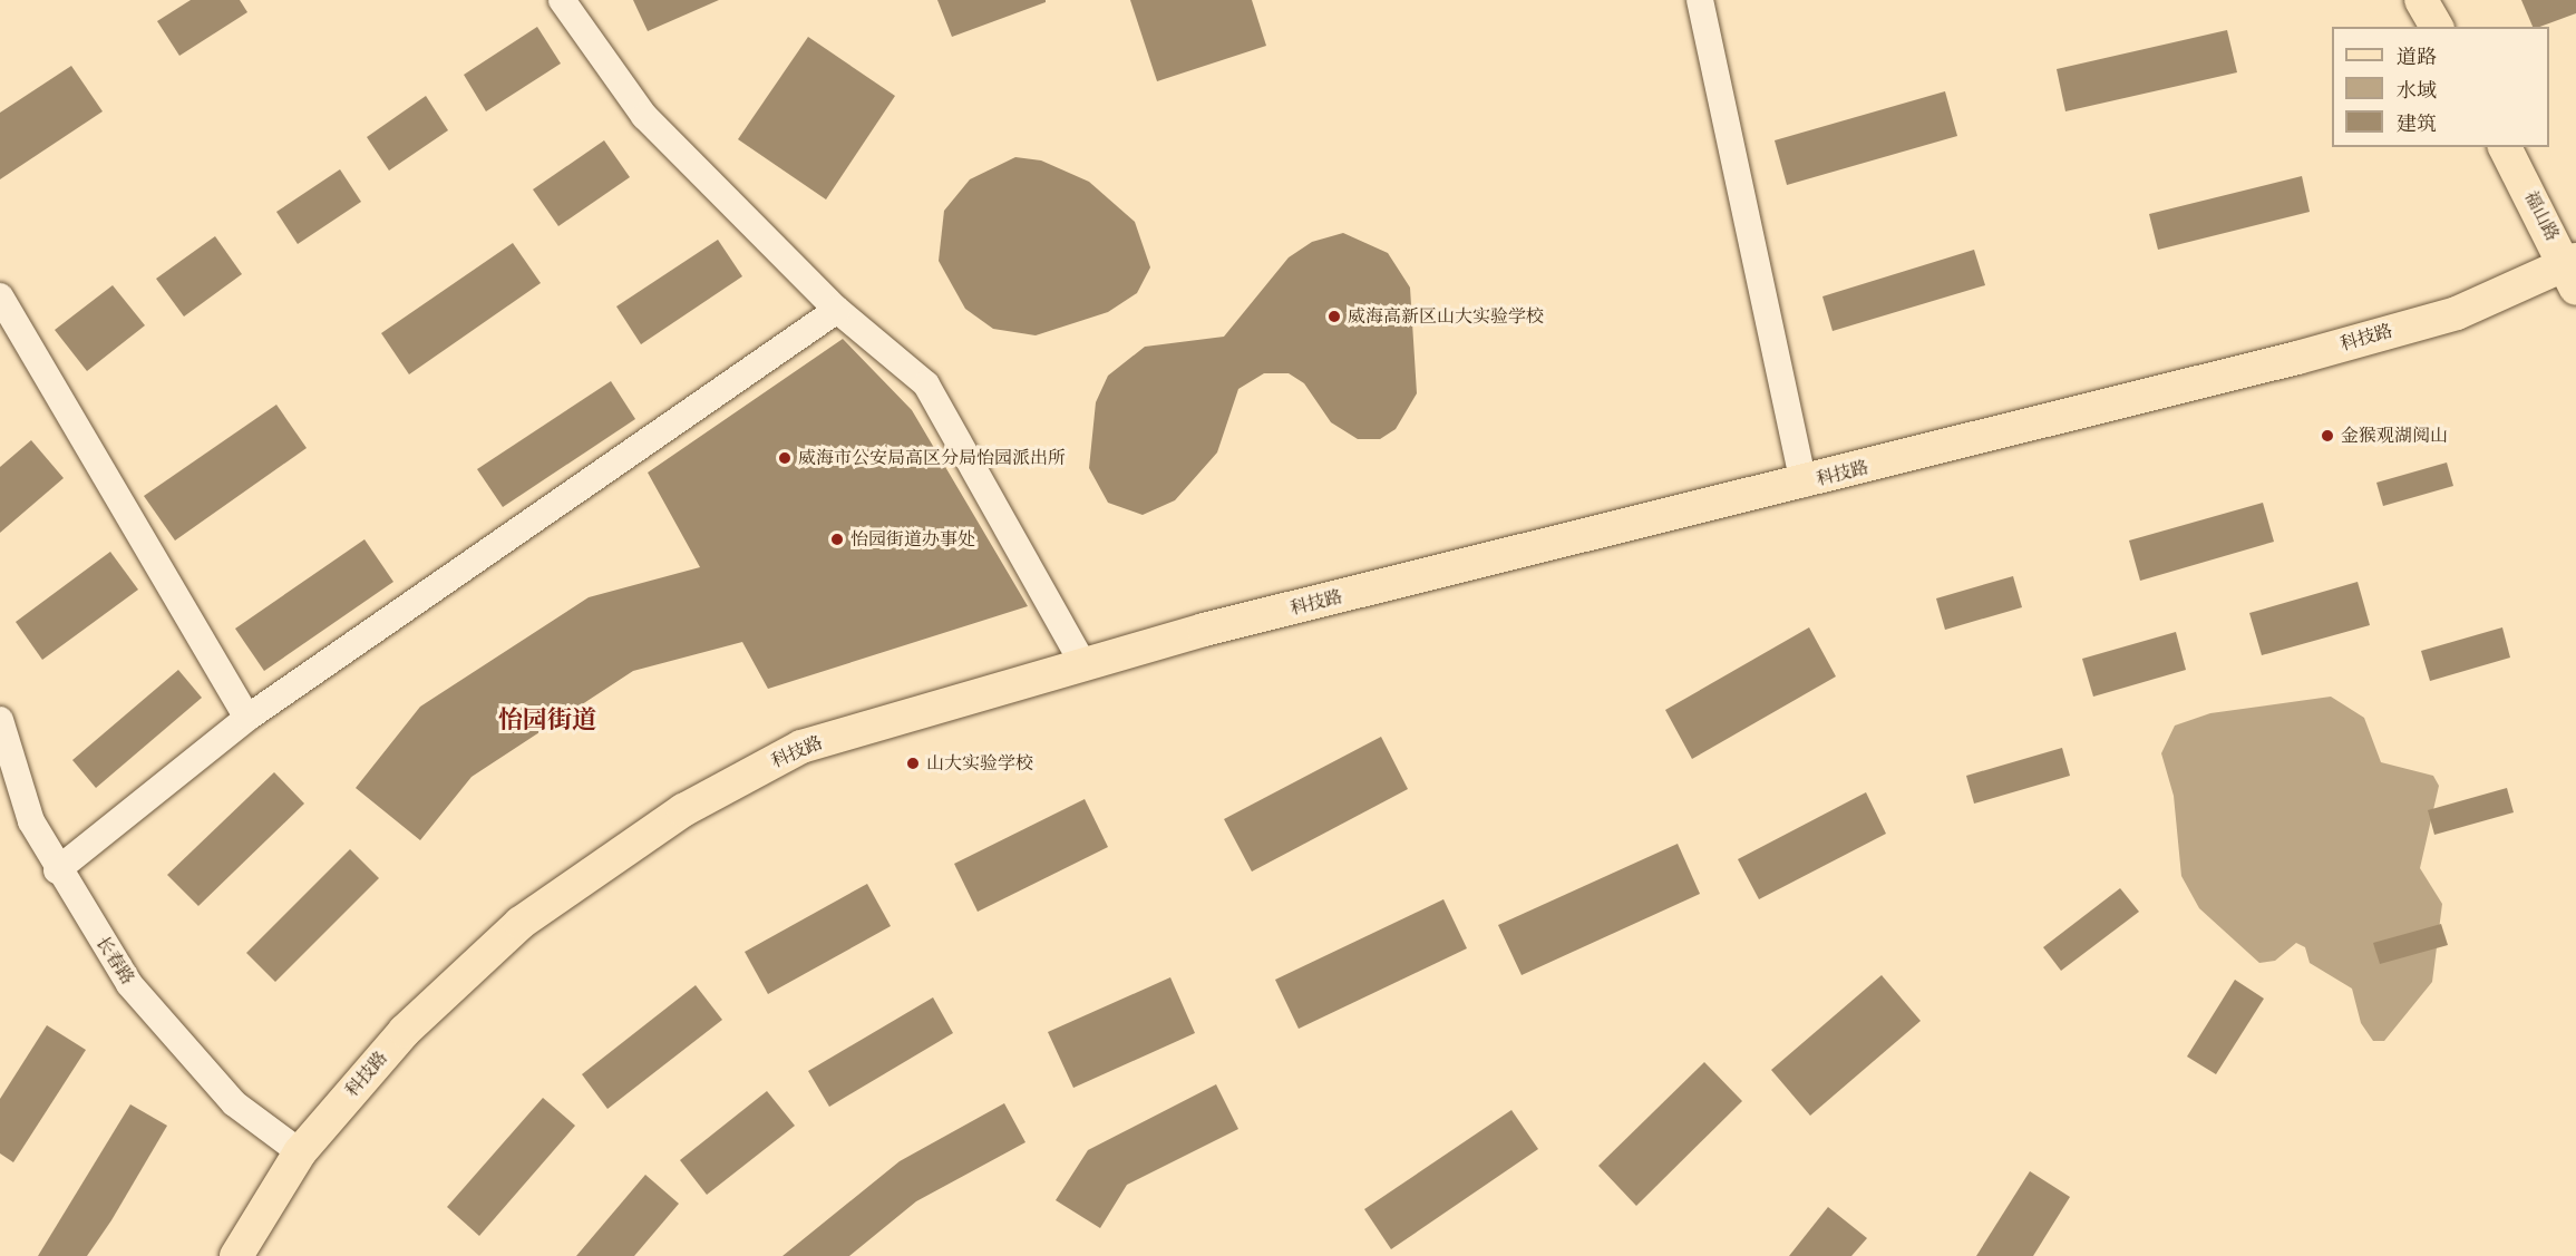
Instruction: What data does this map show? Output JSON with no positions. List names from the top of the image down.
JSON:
{
  "streets": {
    "main road": ["福山路", "科技路"],
    "street": ["长春路"]
  },
  "crossings": [
    ["福山路", "科技路"],
    ["科技路", "长春路"]
  ],
  "districts": ["怡园街道"],
  "places": [
    "威海高新区山大实验学校",
    "金猴观湖阅山",
    "威海市公安局高区分局怡园派出所",
    "怡园街道办事处",
    "山大实验学校"
  ],
  "legend": ["道路", "水域", "建筑"]
}
